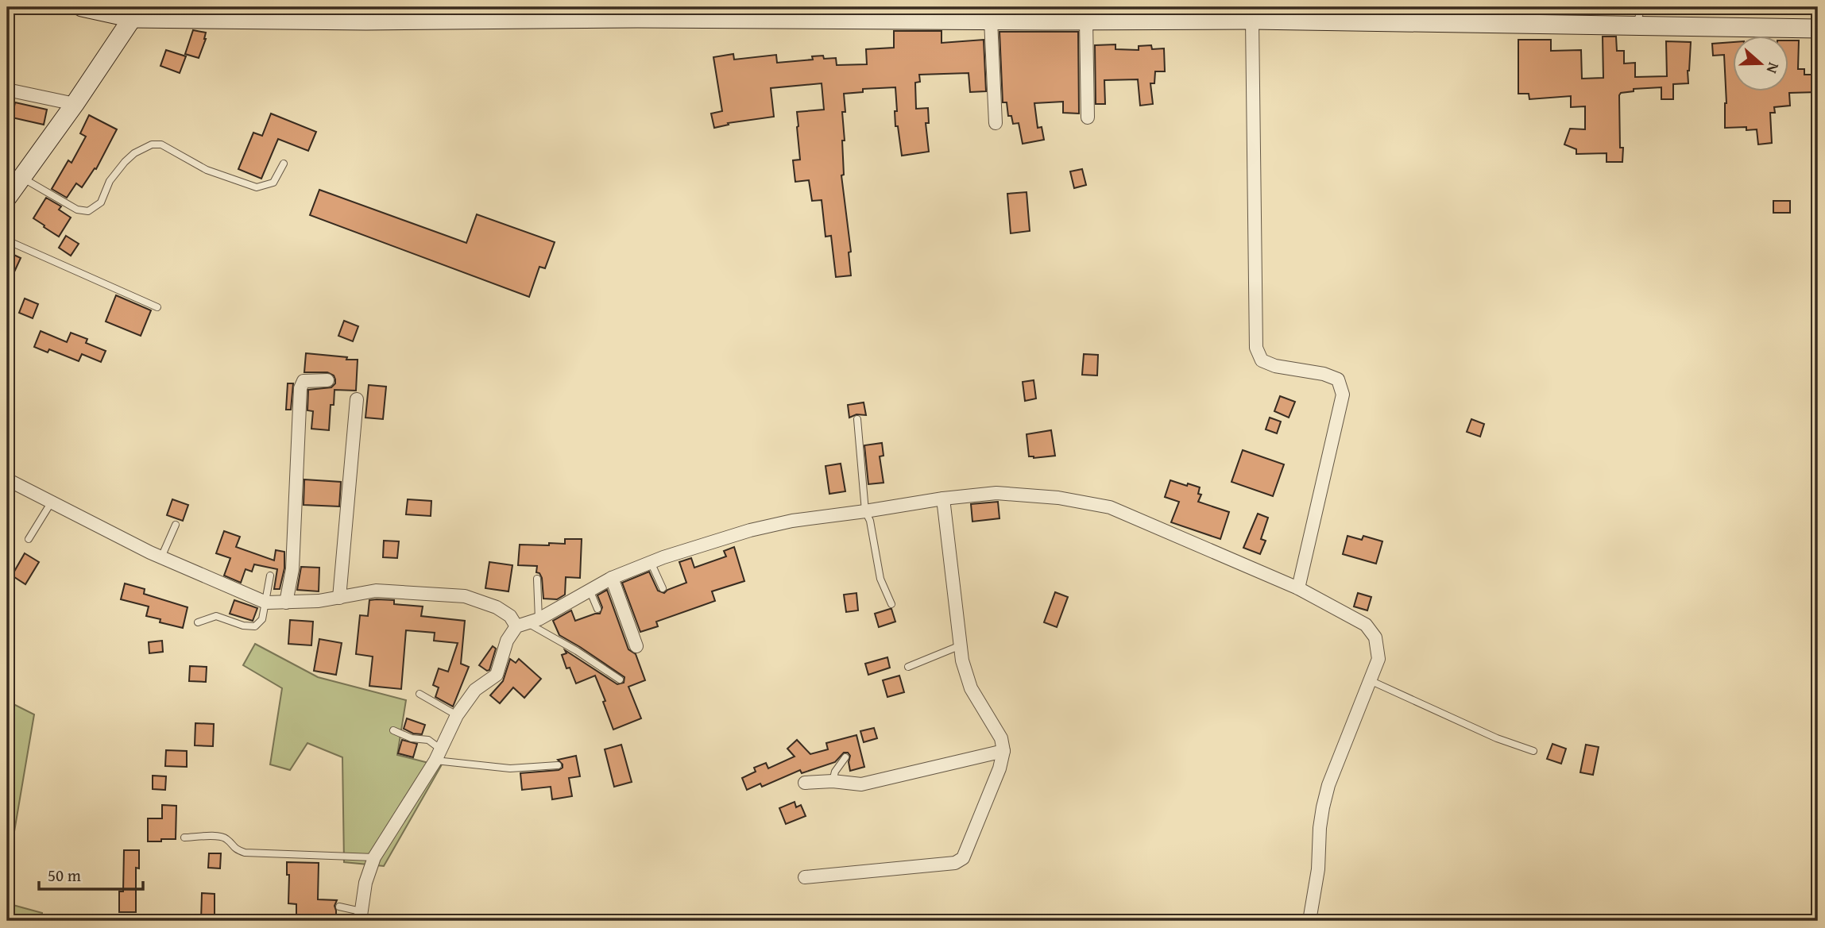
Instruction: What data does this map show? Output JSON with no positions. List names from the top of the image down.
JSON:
{
  "scale_bar": "50 m",
  "north": "right"
}
